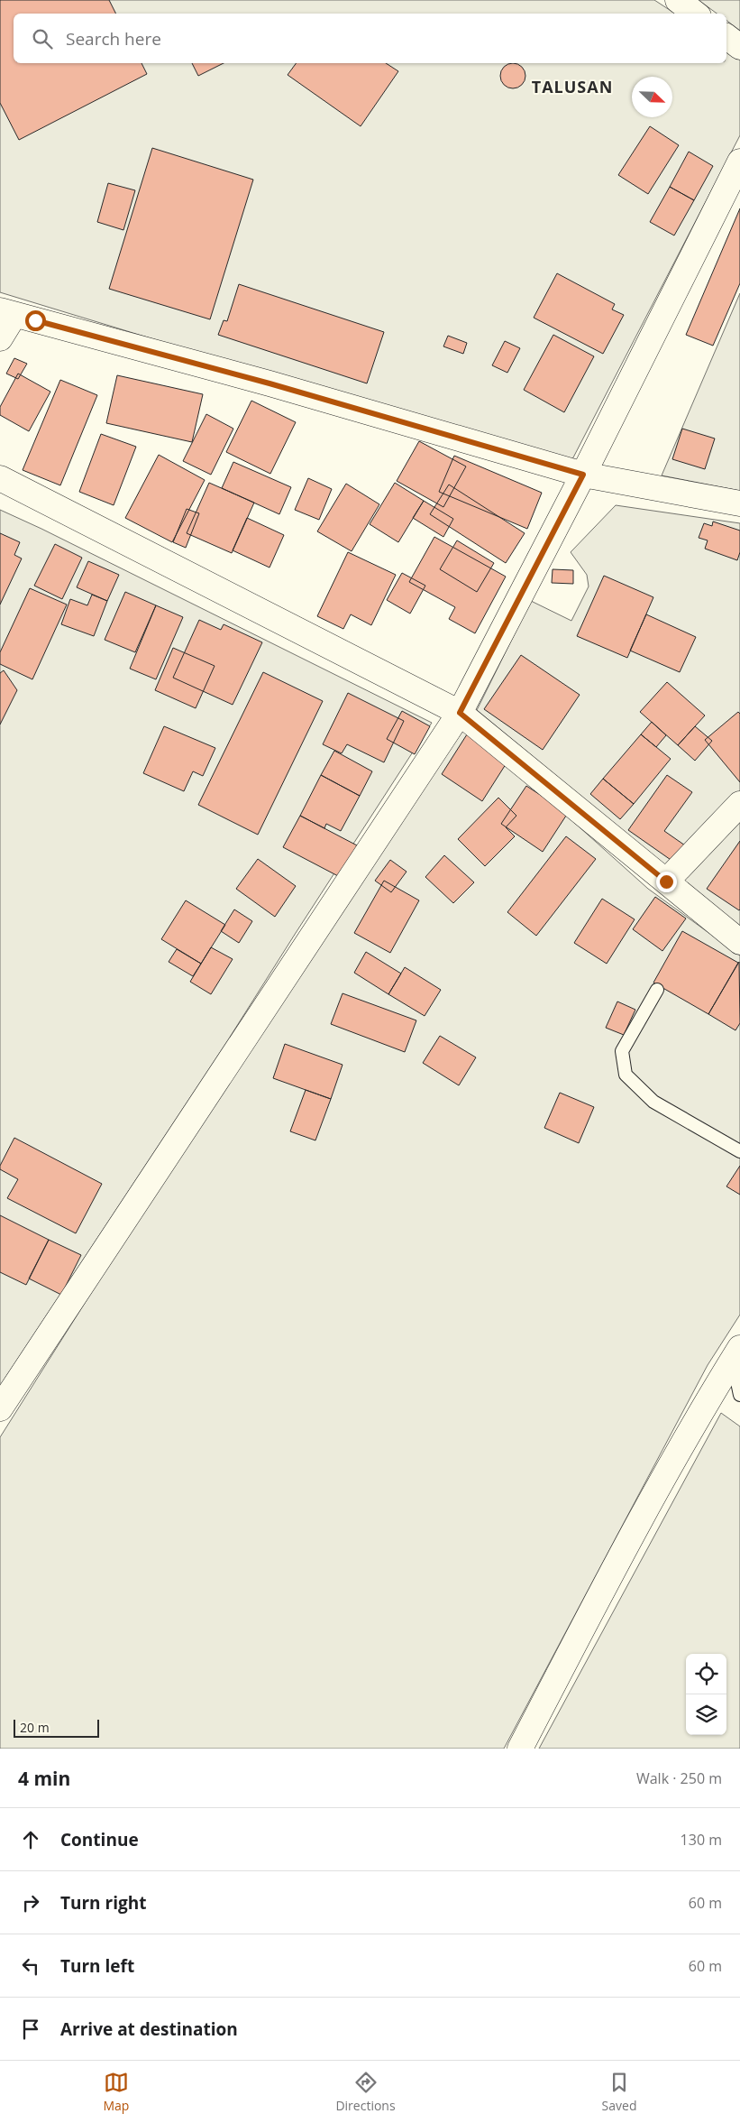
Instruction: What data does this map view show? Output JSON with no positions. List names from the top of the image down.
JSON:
{
  "districts": ["TALUSAN"],
  "scale_bar": "20 m",
  "north": "bottom right",
  "page": {
    "search": "Search here",
    "scale": "20 m",
    "heading": ["4 min", "Walk · 250 m"],
    "list": [
      ["Continue", "130 m"],
      ["Turn right", "60 m"],
      ["Turn left", "60 m"],
      "Arrive at destination"
    ],
    "nav": ["Map", "Directions", "Saved"]
  }
}
